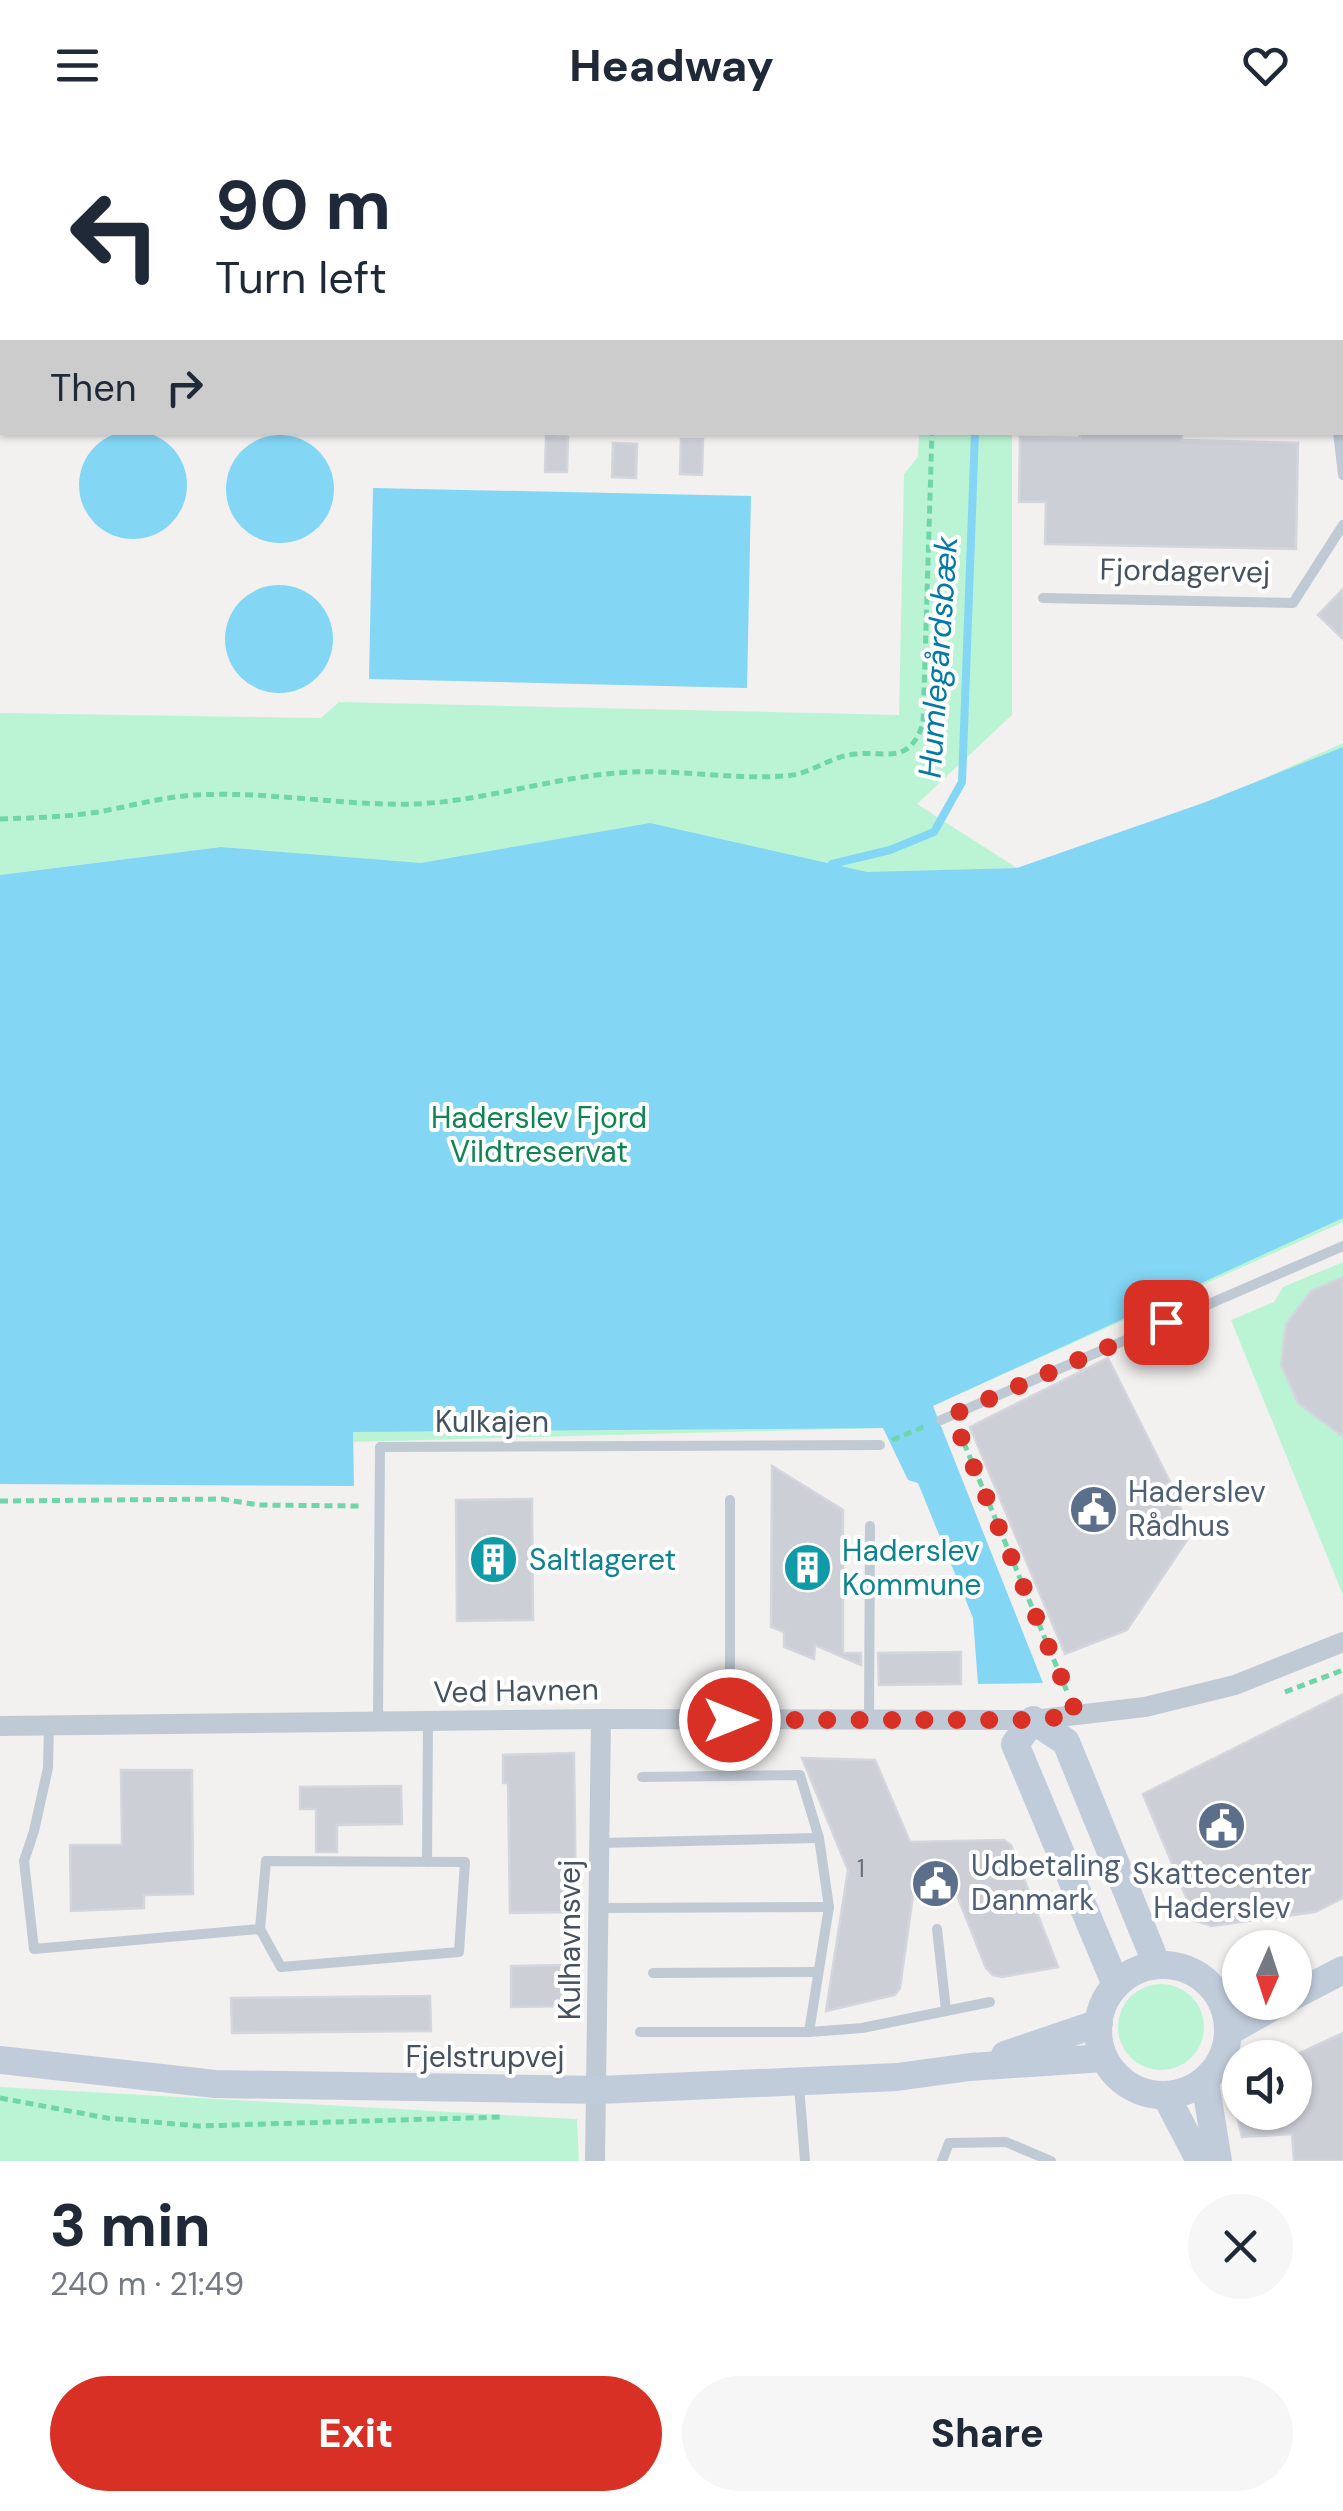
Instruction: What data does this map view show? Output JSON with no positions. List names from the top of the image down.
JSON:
{
  "streets": {
    "street": ["Ved Havnen", "Kulhavnsvej", "Fjelstrupvej"],
    "lane": ["Fjordagervej", "Kulkajen"]
  },
  "crossings": [
    ["Kulkajen", "Ved Havnen"],
    ["Ved Havnen", "Kulhavnsvej"],
    ["Kulhavnsvej", "Fjelstrupvej"]
  ],
  "water": ["Humlegårdsbæk"],
  "parks": ["Haderslev Fjord Vildtreservat"],
  "places": {
    "public building": ["Haderslev Rådhus", "Skattecenter Haderslev", "Udbetaling Danmark"],
    "building": ["Saltlageret", "Haderslev Kommune"]
  },
  "house_numbers": ["1"],
  "north": "bottom",
  "page": {
    "header": "Headway",
    "turn": ["90 m", "Turn left"],
    "then": "Then",
    "heading": ["3 min", "240 m · 21:49"],
    "buttons": ["Exit", "Share"]
  }
}
